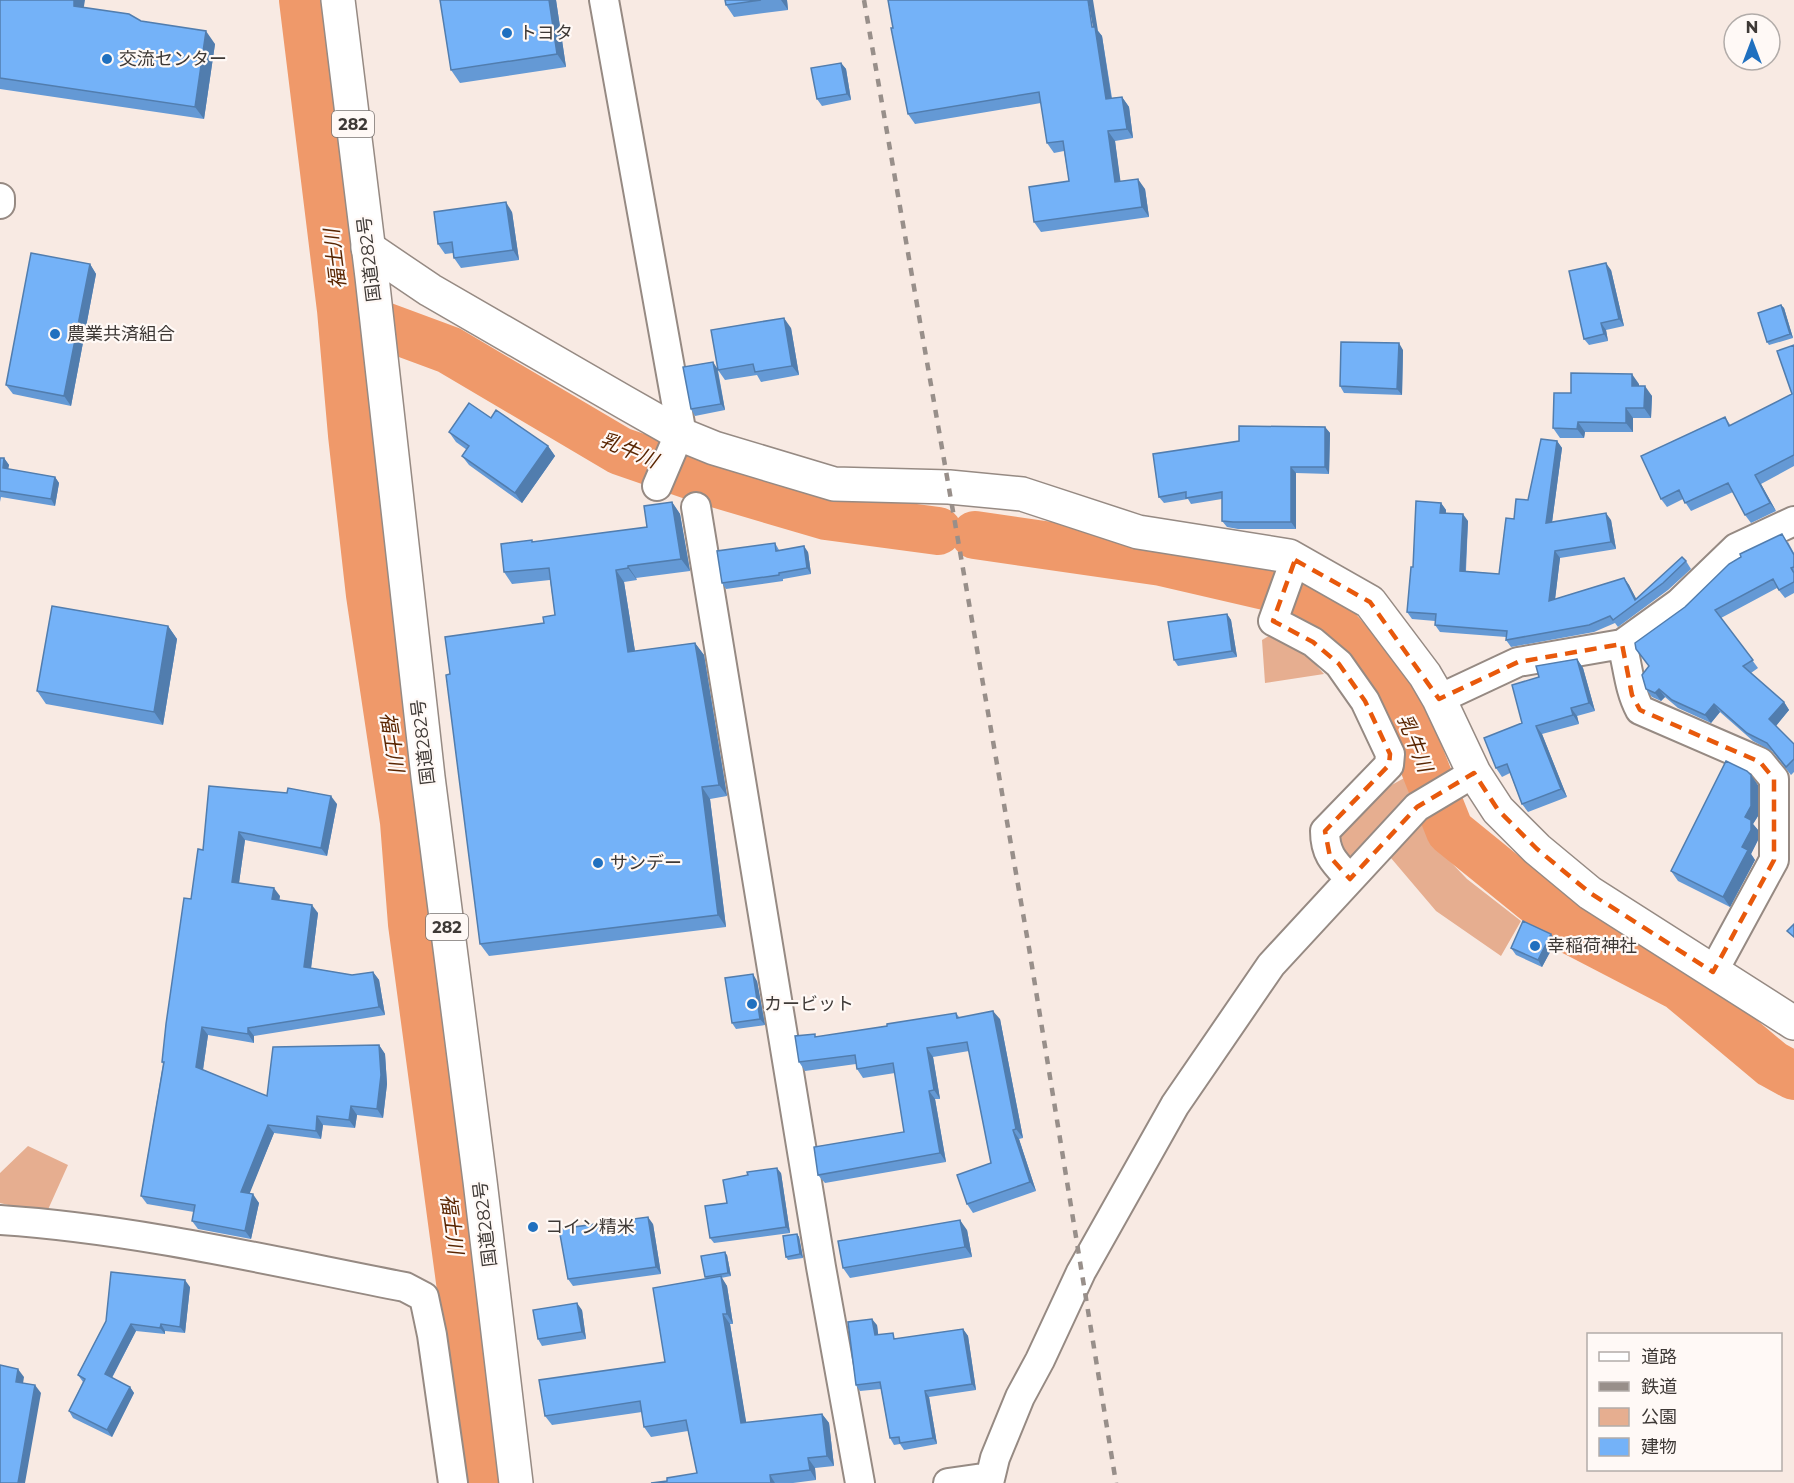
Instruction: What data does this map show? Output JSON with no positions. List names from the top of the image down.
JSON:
{
  "streets": {
    "main road": ["282", "国道282号"]
  },
  "water": ["福士川", "乳牛川"],
  "places": [
    "トヨタ",
    "交流センター",
    "農業共済組合",
    "サンデー",
    "幸稲荷神社",
    "カービット",
    "コイン精米"
  ],
  "legend": [
    "道路",
    "鉄道",
    "公園",
    "建物"
  ],
  "north": "top"
}
